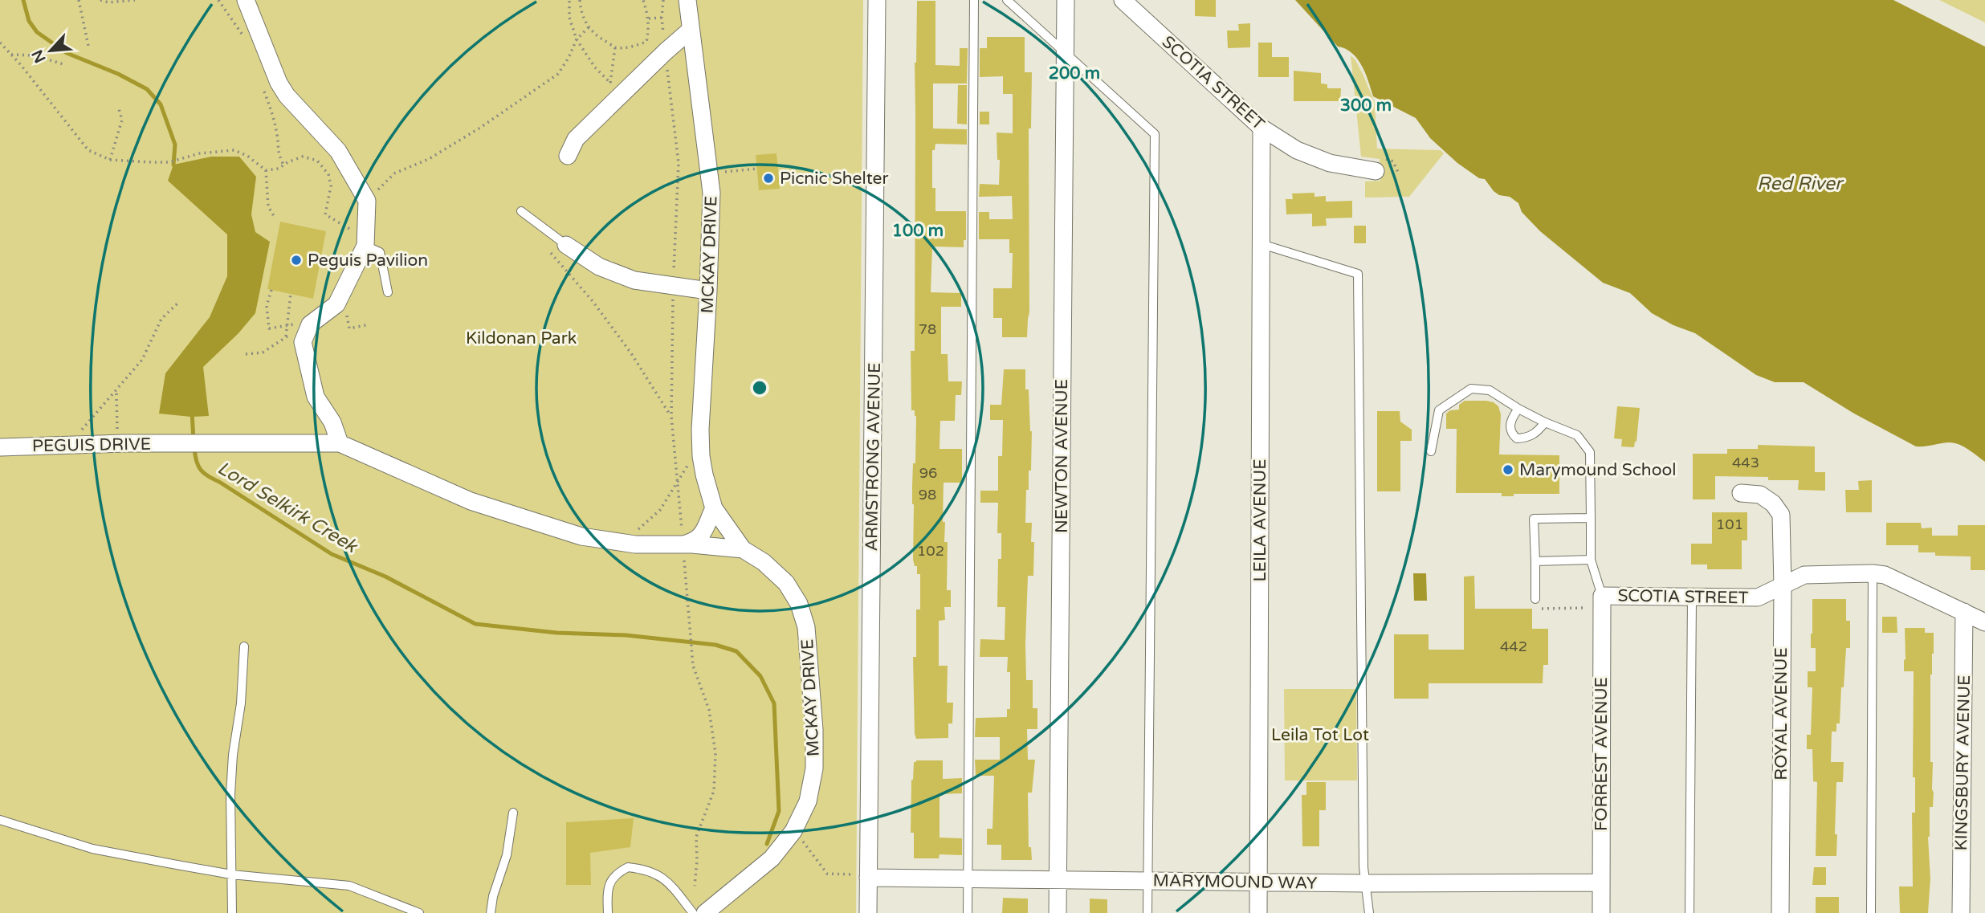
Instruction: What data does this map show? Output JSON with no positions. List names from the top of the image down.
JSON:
{
  "streets": {
    "street": [
      "SCOTIA STREET",
      "MCKAY DRIVE",
      "PEGUIS DRIVE",
      "NEWTON AVENUE",
      "ARMSTRONG AVENUE",
      "LEILA AVENUE",
      "ROYAL AVENUE",
      "FORREST AVENUE",
      "KINGSBURY AVENUE",
      "MARYMOUND WAY"
    ]
  },
  "crossings": [
    ["SCOTIA STREET", "LEILA AVENUE"],
    ["SCOTIA STREET", "ROYAL AVENUE"],
    ["SCOTIA STREET", "FORREST AVENUE"],
    ["SCOTIA STREET", "KINGSBURY AVENUE"],
    ["NEWTON AVENUE", "MARYMOUND WAY"],
    ["ARMSTRONG AVENUE", "MARYMOUND WAY"],
    ["LEILA AVENUE", "MARYMOUND WAY"],
    ["FORREST AVENUE", "MARYMOUND WAY"]
  ],
  "water": ["Red River", "Lord Selkirk Creek"],
  "parks": ["Kildonan Park", "Leila Tot Lot"],
  "places": ["Picnic Shelter", "Peguis Pavilion", "Marymound School"],
  "house_numbers": [
    "78",
    "443",
    "96",
    "98",
    "101",
    "102",
    "442"
  ],
  "north": "bottom left",
  "rings": ["200 m", "300 m", "100 m"]
}
